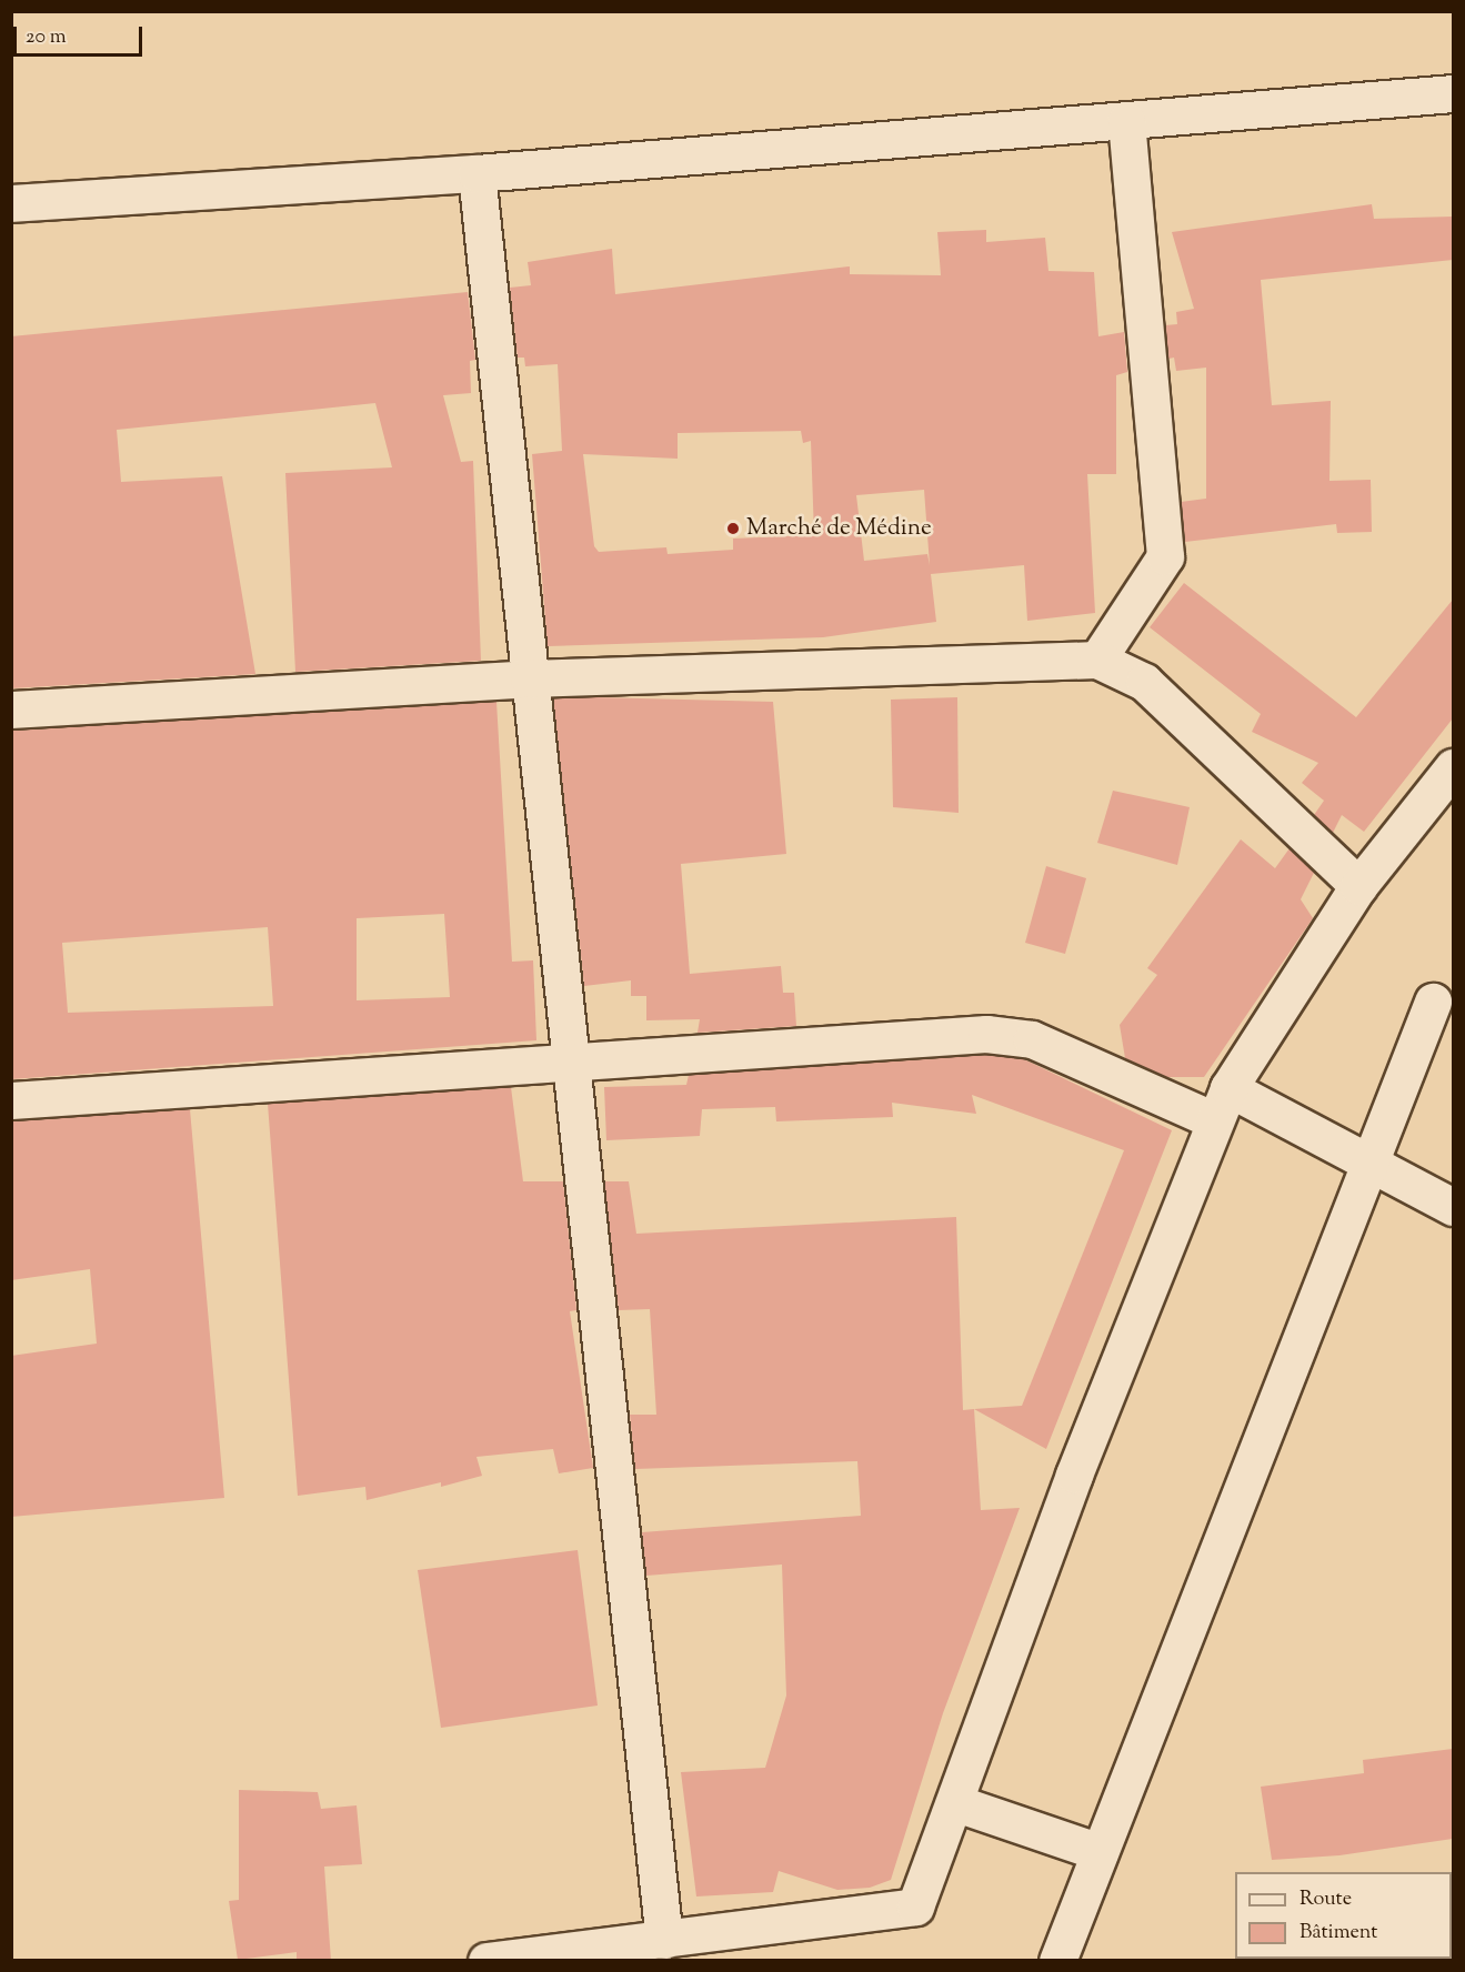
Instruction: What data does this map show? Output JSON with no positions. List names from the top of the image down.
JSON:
{
  "places": ["Marché de Médine"],
  "legend": ["Route", "Bâtiment"],
  "scale_bar": "20 m"
}
